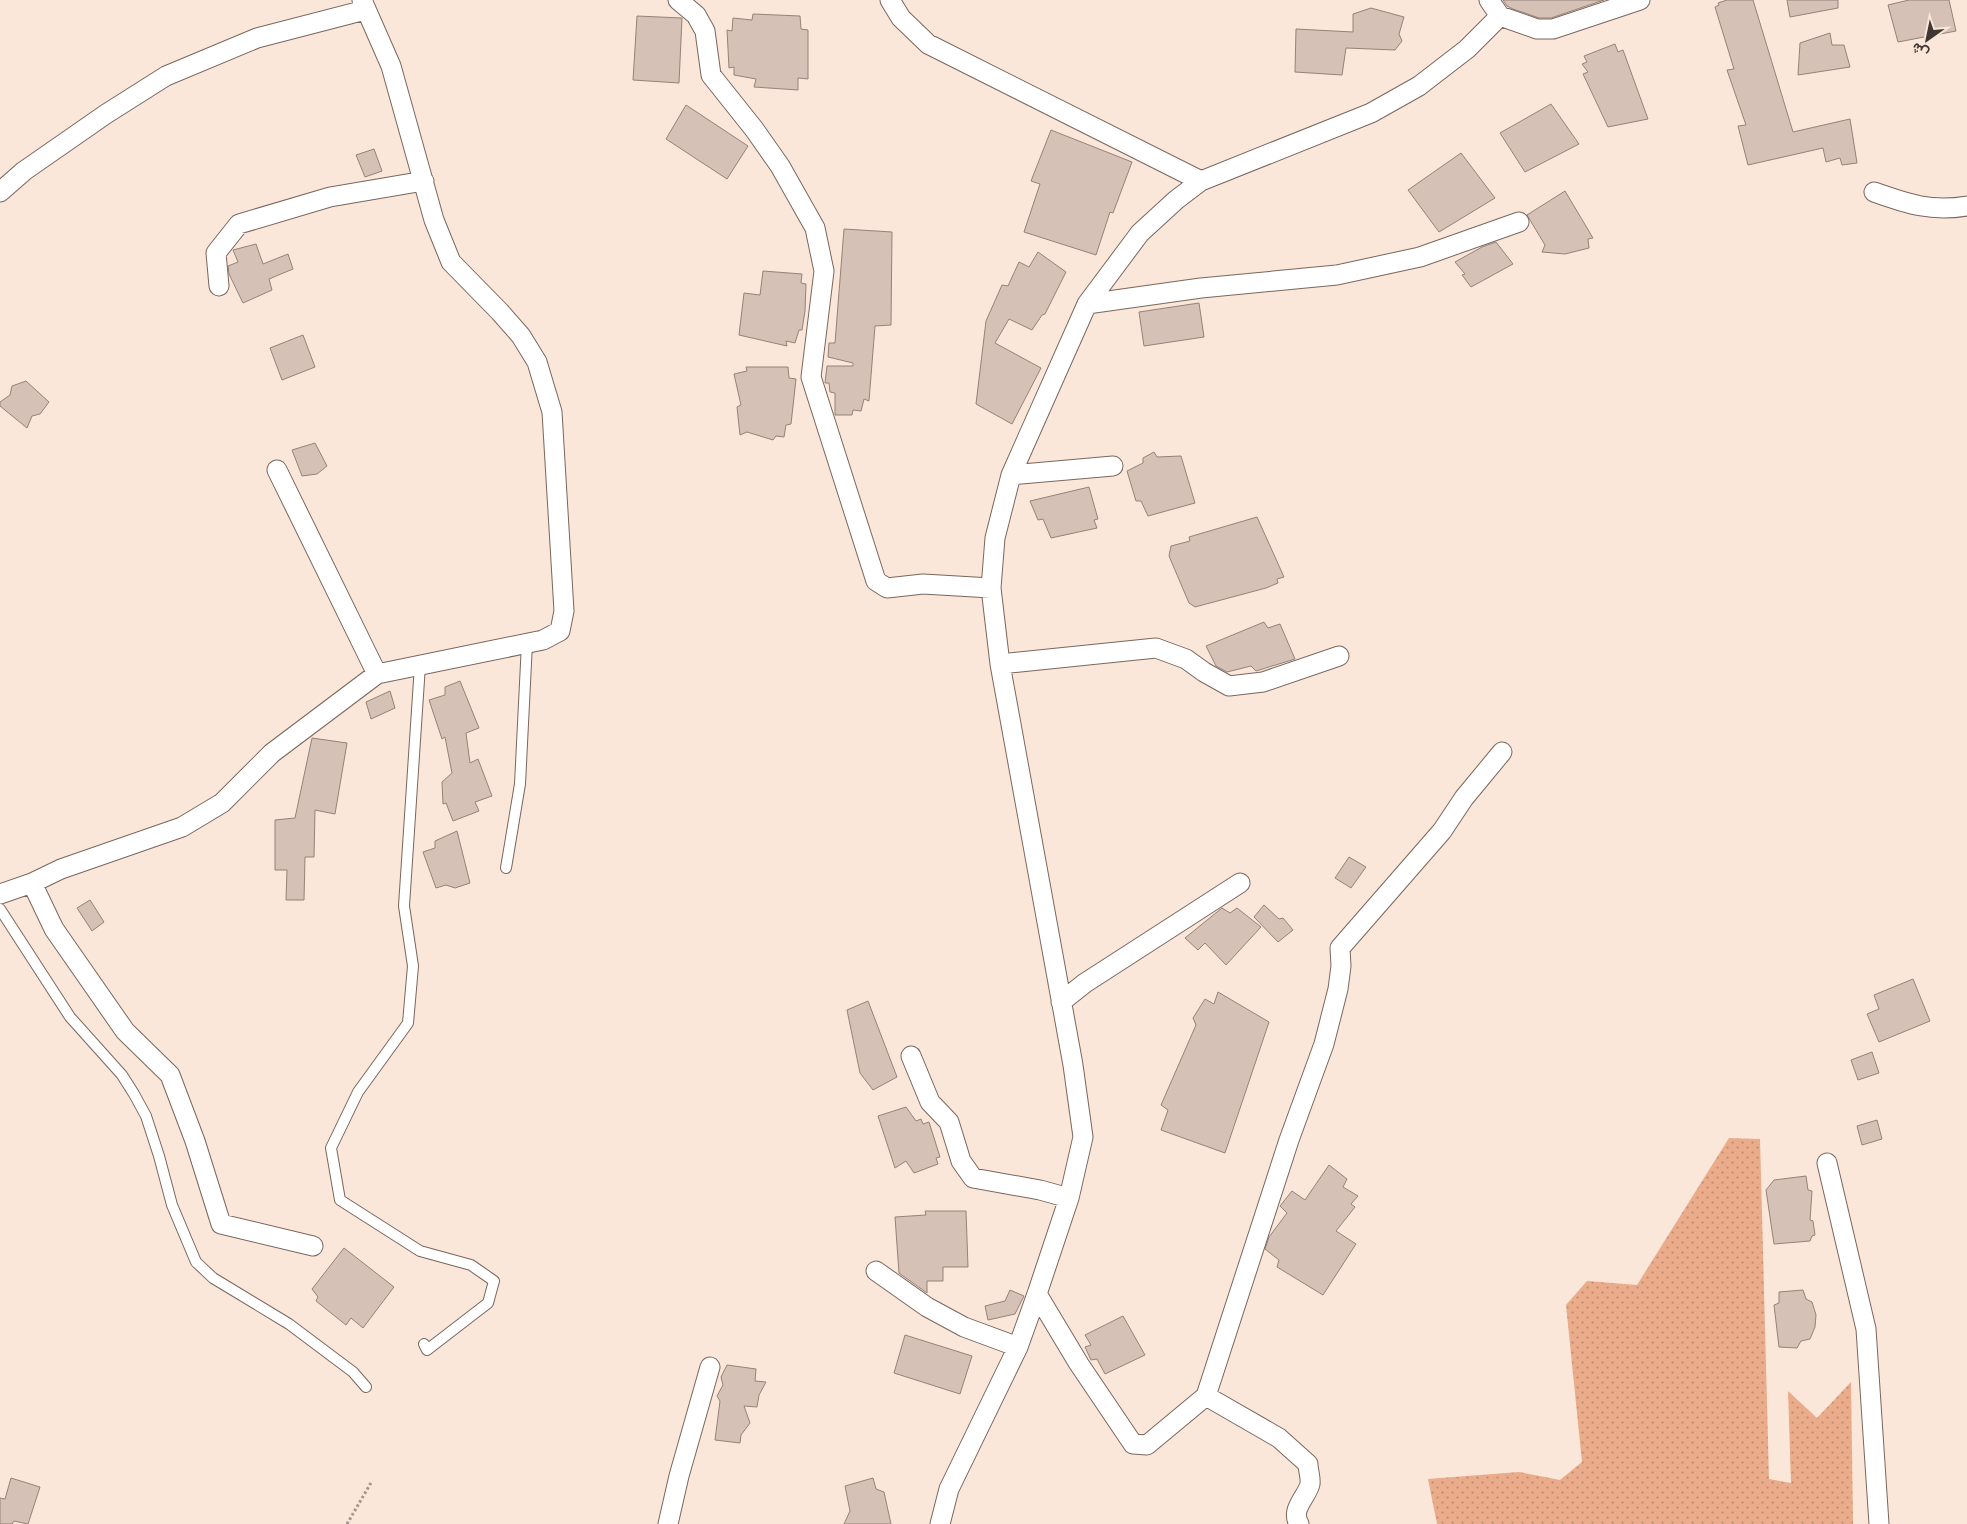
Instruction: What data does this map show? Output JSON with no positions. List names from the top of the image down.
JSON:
{
  "north": "bottom left"
}
